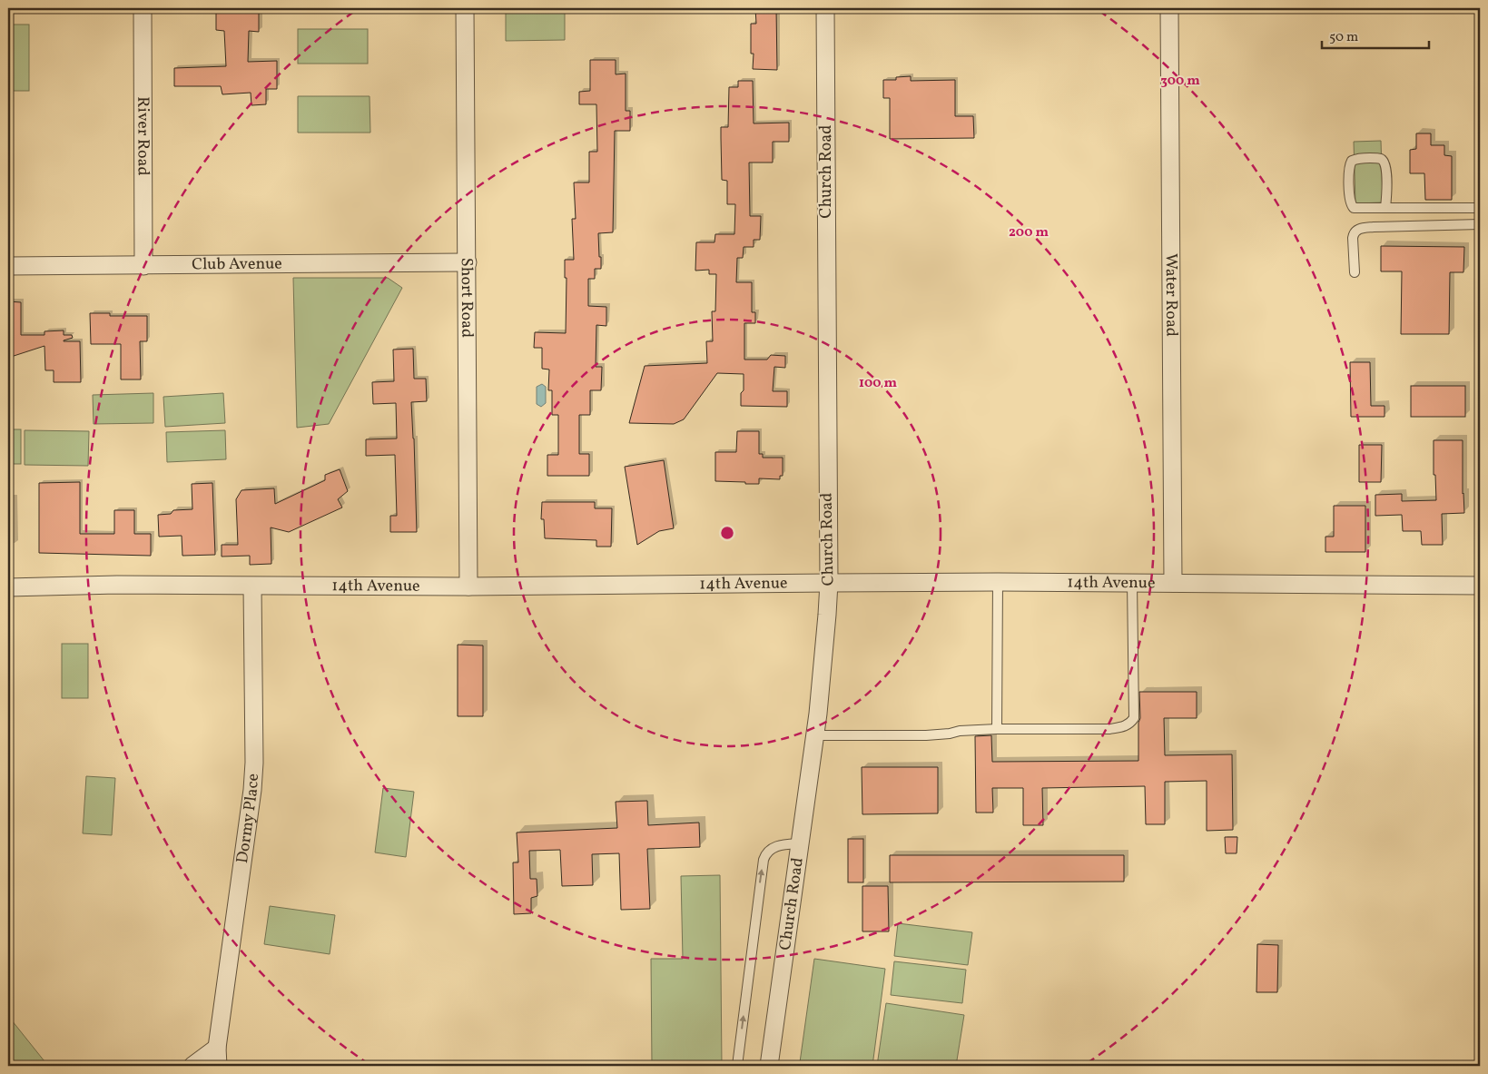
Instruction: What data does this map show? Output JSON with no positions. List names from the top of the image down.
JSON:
{
  "streets": {
    "street": [
      "River Road",
      "Church Road",
      "Club Avenue",
      "Water Road",
      "Short Road",
      "14th Avenue",
      "Dormy Place"
    ]
  },
  "crossings": [
    ["River Road", "Club Avenue"],
    ["Church Road", "14th Avenue"],
    ["Club Avenue", "Short Road"],
    ["Water Road", "14th Avenue"],
    ["Short Road", "14th Avenue"],
    ["14th Avenue", "Dormy Place"]
  ],
  "scale_bar": "50 m",
  "rings": ["300 m", "200 m", "100 m"]
}
